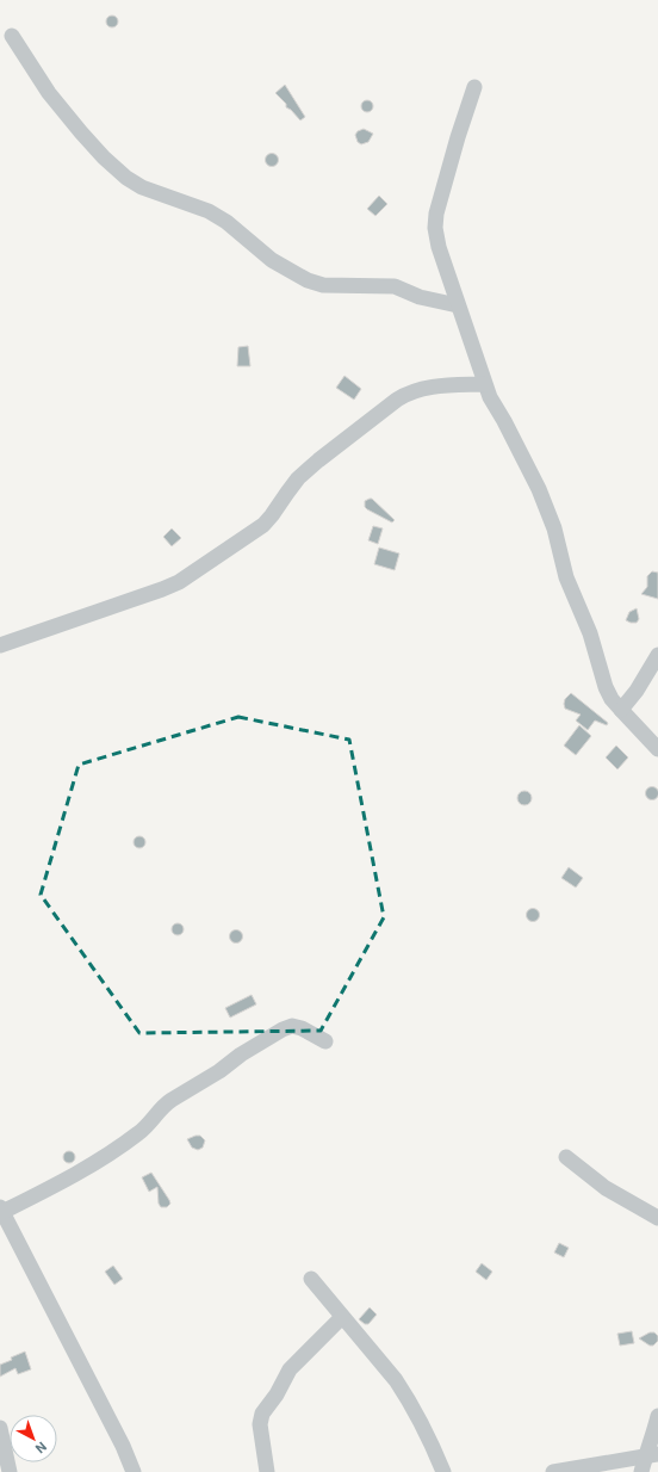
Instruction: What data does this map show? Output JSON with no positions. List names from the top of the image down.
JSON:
{
  "north": "bottom right"
}
